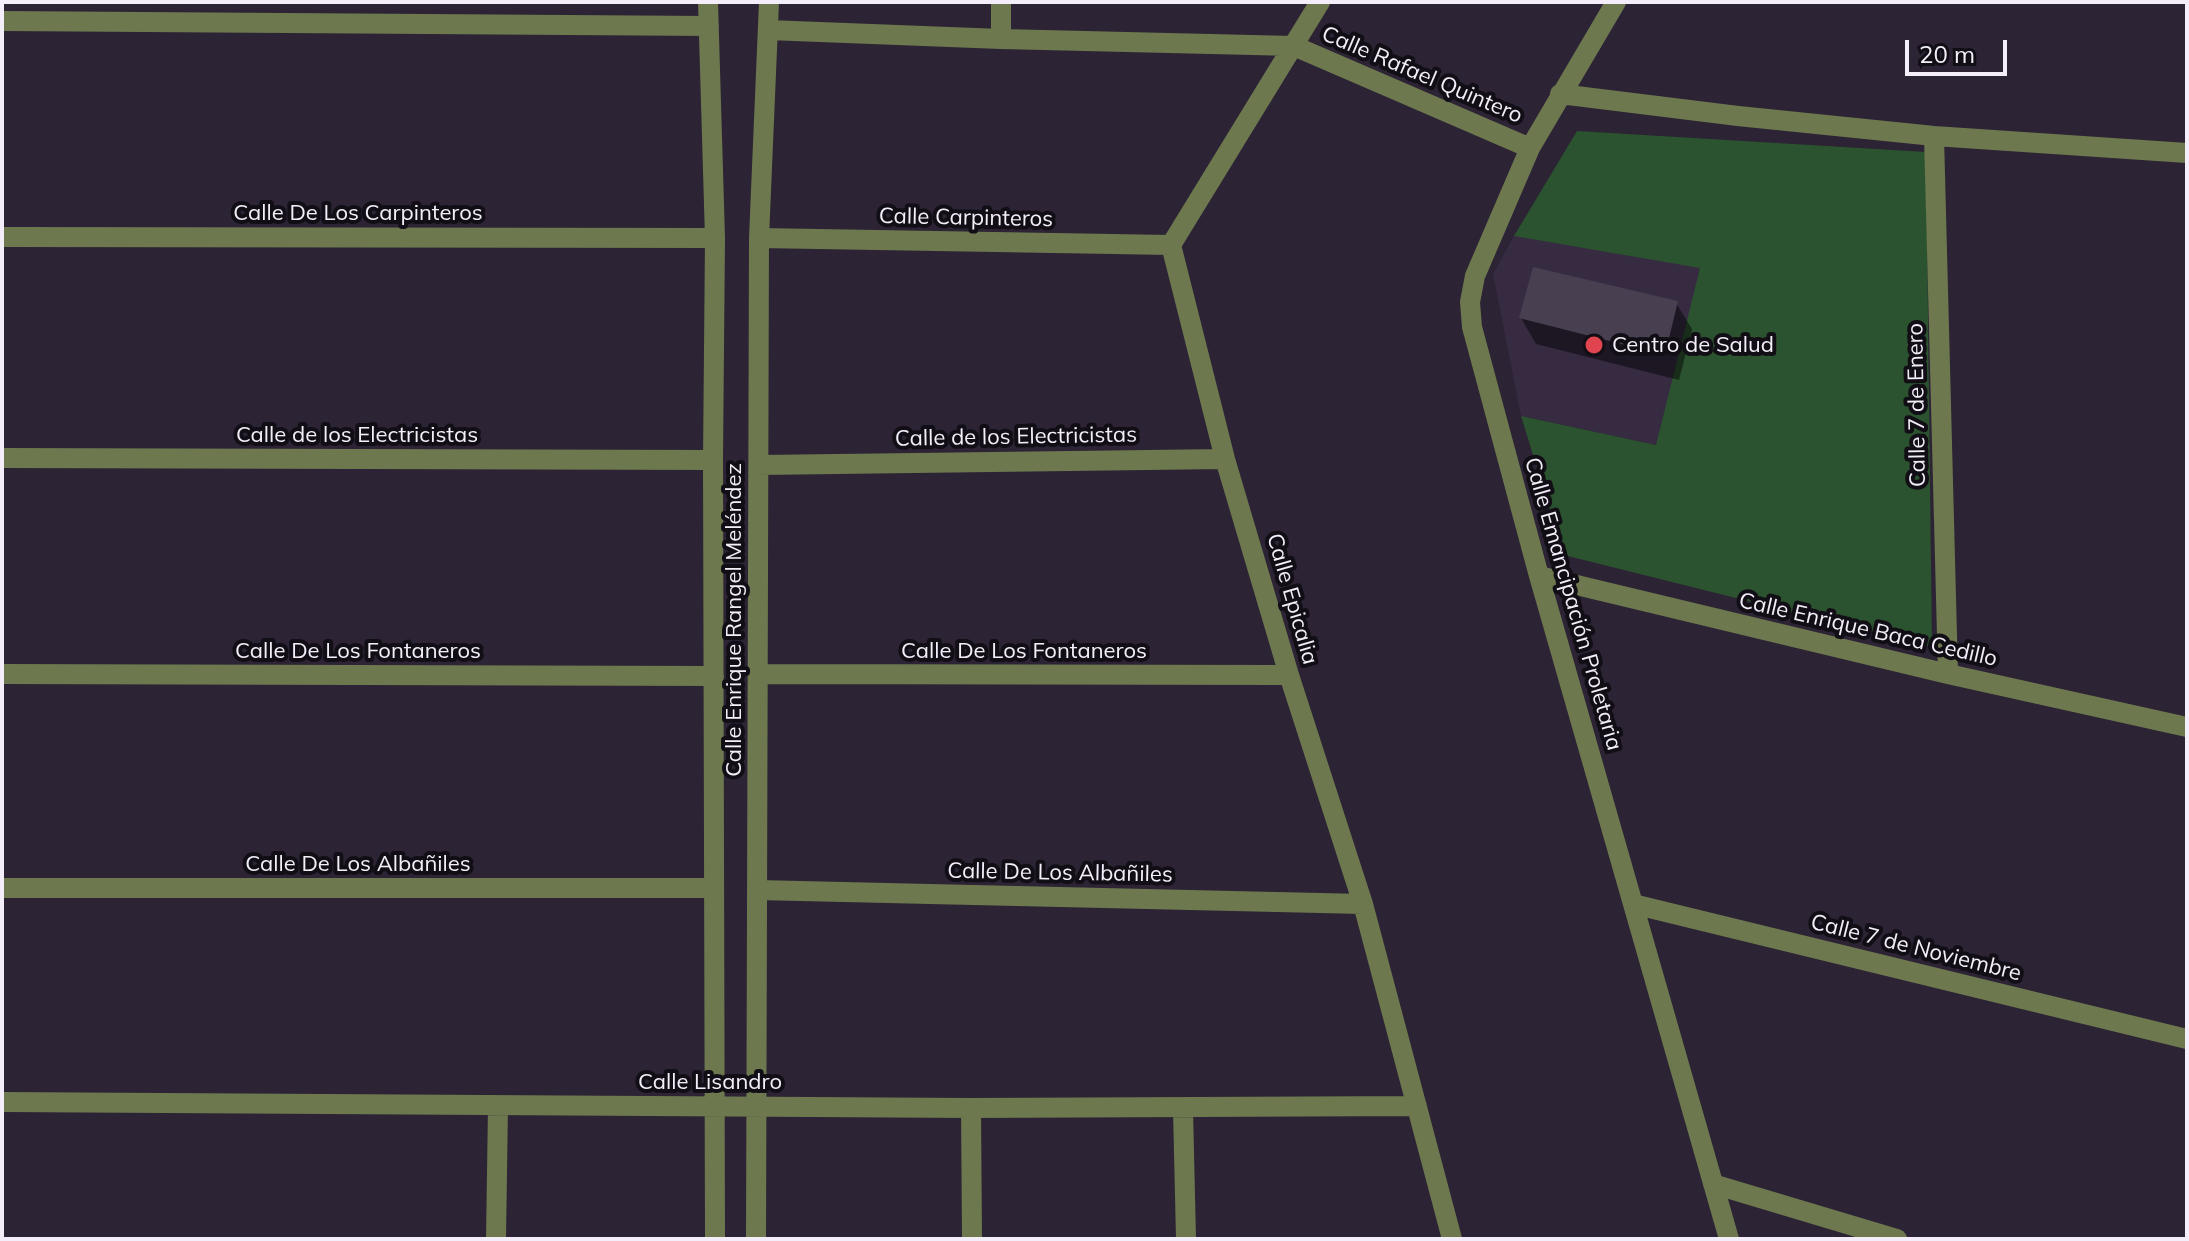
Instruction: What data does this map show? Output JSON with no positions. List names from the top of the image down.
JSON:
{
  "streets": {
    "street": [
      "Calle Rafael Quintero",
      "Calle De Los Carpinteros",
      "Calle Carpinteros",
      "Calle 7 de Enero",
      "Calle de los Electricistas",
      "Calle Epicalia",
      "Calle Emancipación Proletaria",
      "Calle Enrique Rangel Meléndez",
      "Calle Enrique Baca Cedillo",
      "Calle De Los Fontaneros",
      "Calle De Los Albañiles",
      "Calle 7 de Noviembre",
      "Calle Lisandro"
    ]
  },
  "crossings": [
    ["Calle Rafael Quintero", "Calle Emancipación Proletaria"],
    ["Calle Rafael Quintero", "Calle Enrique Rangel Meléndez"],
    ["Calle De Los Carpinteros", "Calle Enrique Rangel Meléndez"],
    ["Calle Carpinteros", "Calle Epicalia"],
    ["Calle Carpinteros", "Calle Enrique Rangel Meléndez"],
    ["Calle 7 de Enero", "Calle Enrique Baca Cedillo"],
    ["Calle de los Electricistas", "Calle Epicalia"],
    ["Calle de los Electricistas", "Calle Enrique Rangel Meléndez"],
    ["Calle Epicalia", "Calle De Los Fontaneros"],
    ["Calle Epicalia", "Calle De Los Albañiles"],
    ["Calle Epicalia", "Calle Lisandro"],
    ["Calle Emancipación Proletaria", "Calle Enrique Baca Cedillo"],
    ["Calle Emancipación Proletaria", "Calle 7 de Noviembre"],
    ["Calle Enrique Rangel Meléndez", "Calle De Los Fontaneros"],
    ["Calle Enrique Rangel Meléndez", "Calle De Los Albañiles"],
    ["Calle Enrique Rangel Meléndez", "Calle Lisandro"]
  ],
  "places": ["Centro de Salud"],
  "scale_bar": "20 m"
}
